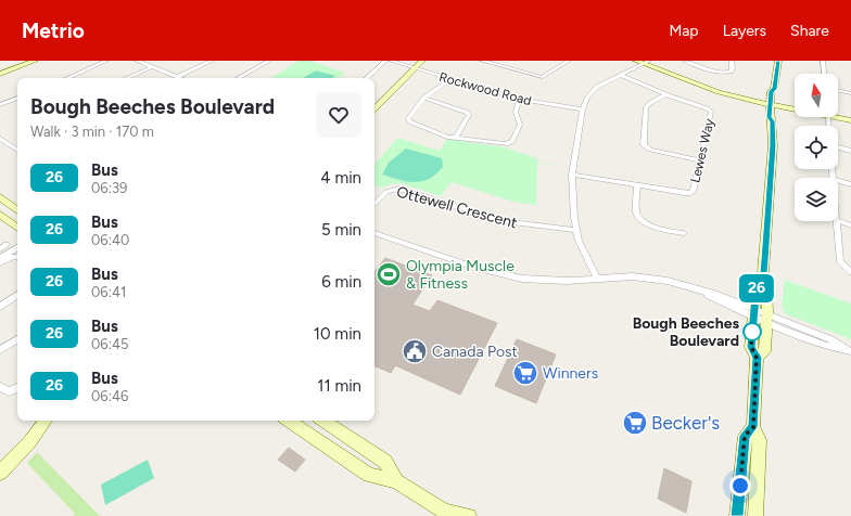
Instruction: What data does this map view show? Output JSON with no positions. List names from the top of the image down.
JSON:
{
  "streets": {
    "street": ["Rockwood Road", "Lewes Way", "Ottewell Crescent"]
  },
  "places": {
    "sports": ["Olympia Muscle & Fitness"],
    "other": ["Bough Beeches Boulevard"],
    "public building": ["Canada Post"],
    "supermarket": ["Winners", "Becker's"]
  },
  "lines": ["bus line 26"],
  "north": "top",
  "page": {
    "header": "Metrio",
    "nav": ["Map", "Layers", "Share"],
    "on_map": "26",
    "heading": ["Bough Beeches Boulevard", "Walk · 3 min · 170 m"],
    "list": [
      {
        "mark": "26",
        "name": "Bus",
        "note": "06:39",
        "value": "4 min"
      },
      {
        "mark": "26",
        "name": "Bus",
        "note": "06:40",
        "value": "5 min"
      },
      {
        "mark": "26",
        "name": "Bus",
        "note": "06:41",
        "value": "6 min"
      },
      {
        "mark": "26",
        "name": "Bus",
        "note": "06:45",
        "value": "10 min"
      },
      {
        "mark": "26",
        "name": "Bus",
        "note": "06:46",
        "value": "11 min"
      }
    ]
  }
}
